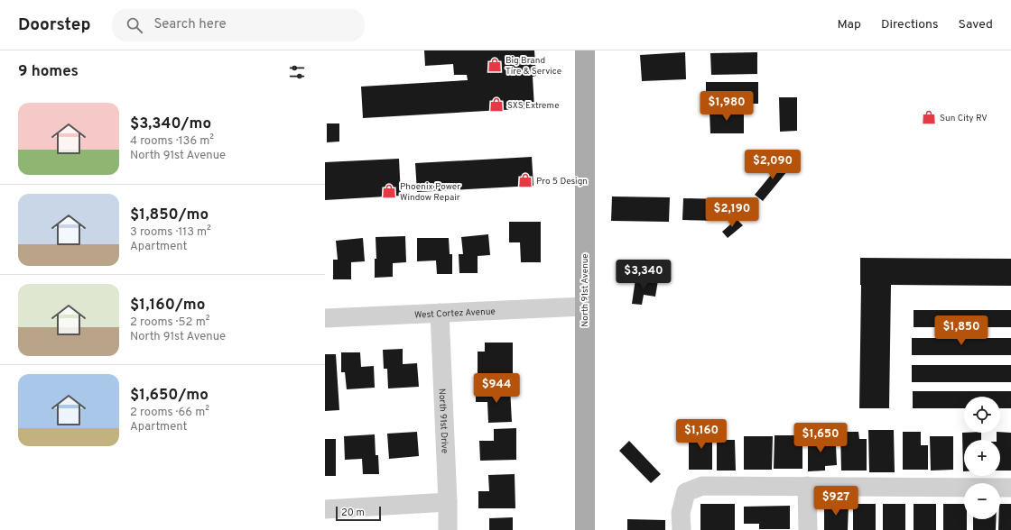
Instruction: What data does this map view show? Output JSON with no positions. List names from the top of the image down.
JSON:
{
  "streets": {
    "main road": ["North 91st Avenue"],
    "street": ["West Cortez Avenue", "North 91st Drive"]
  },
  "crossings": [
    ["North 91st Avenue", "West Cortez Avenue"],
    ["West Cortez Avenue", "North 91st Drive"]
  ],
  "places": {
    "shop": [
      "Big Brand Tire & Service",
      "SXS Extreme",
      "Sun City RV",
      "Pro 5 Design",
      "Phoenix Power Window Repair"
    ]
  },
  "scale_bar": "20 m",
  "page": {
    "header": "Doorstep",
    "search": "Search here",
    "nav": ["Map", "Directions", "Saved"],
    "heading": "9 homes",
    "price": [
      "$1,980",
      "$2,090",
      "$2,190",
      "$3,340",
      "$1,850",
      "$944",
      "$1,160",
      "$1,650",
      "$927"
    ],
    "list": [
      {
        "name": "$3,340/mo",
        "note": "4 rooms · 136 m² · North 91st Avenue"
      },
      {
        "name": "$1,850/mo",
        "note": "3 rooms · 113 m² · Apartment"
      },
      {
        "name": "$1,160/mo",
        "note": "2 rooms · 52 m² · North 91st Avenue"
      },
      {
        "name": "$1,650/mo",
        "note": "2 rooms · 66 m² · Apartment"
      }
    ],
    "map_buttons": ["+", "−"],
    "scale": "20 m"
  }
}
